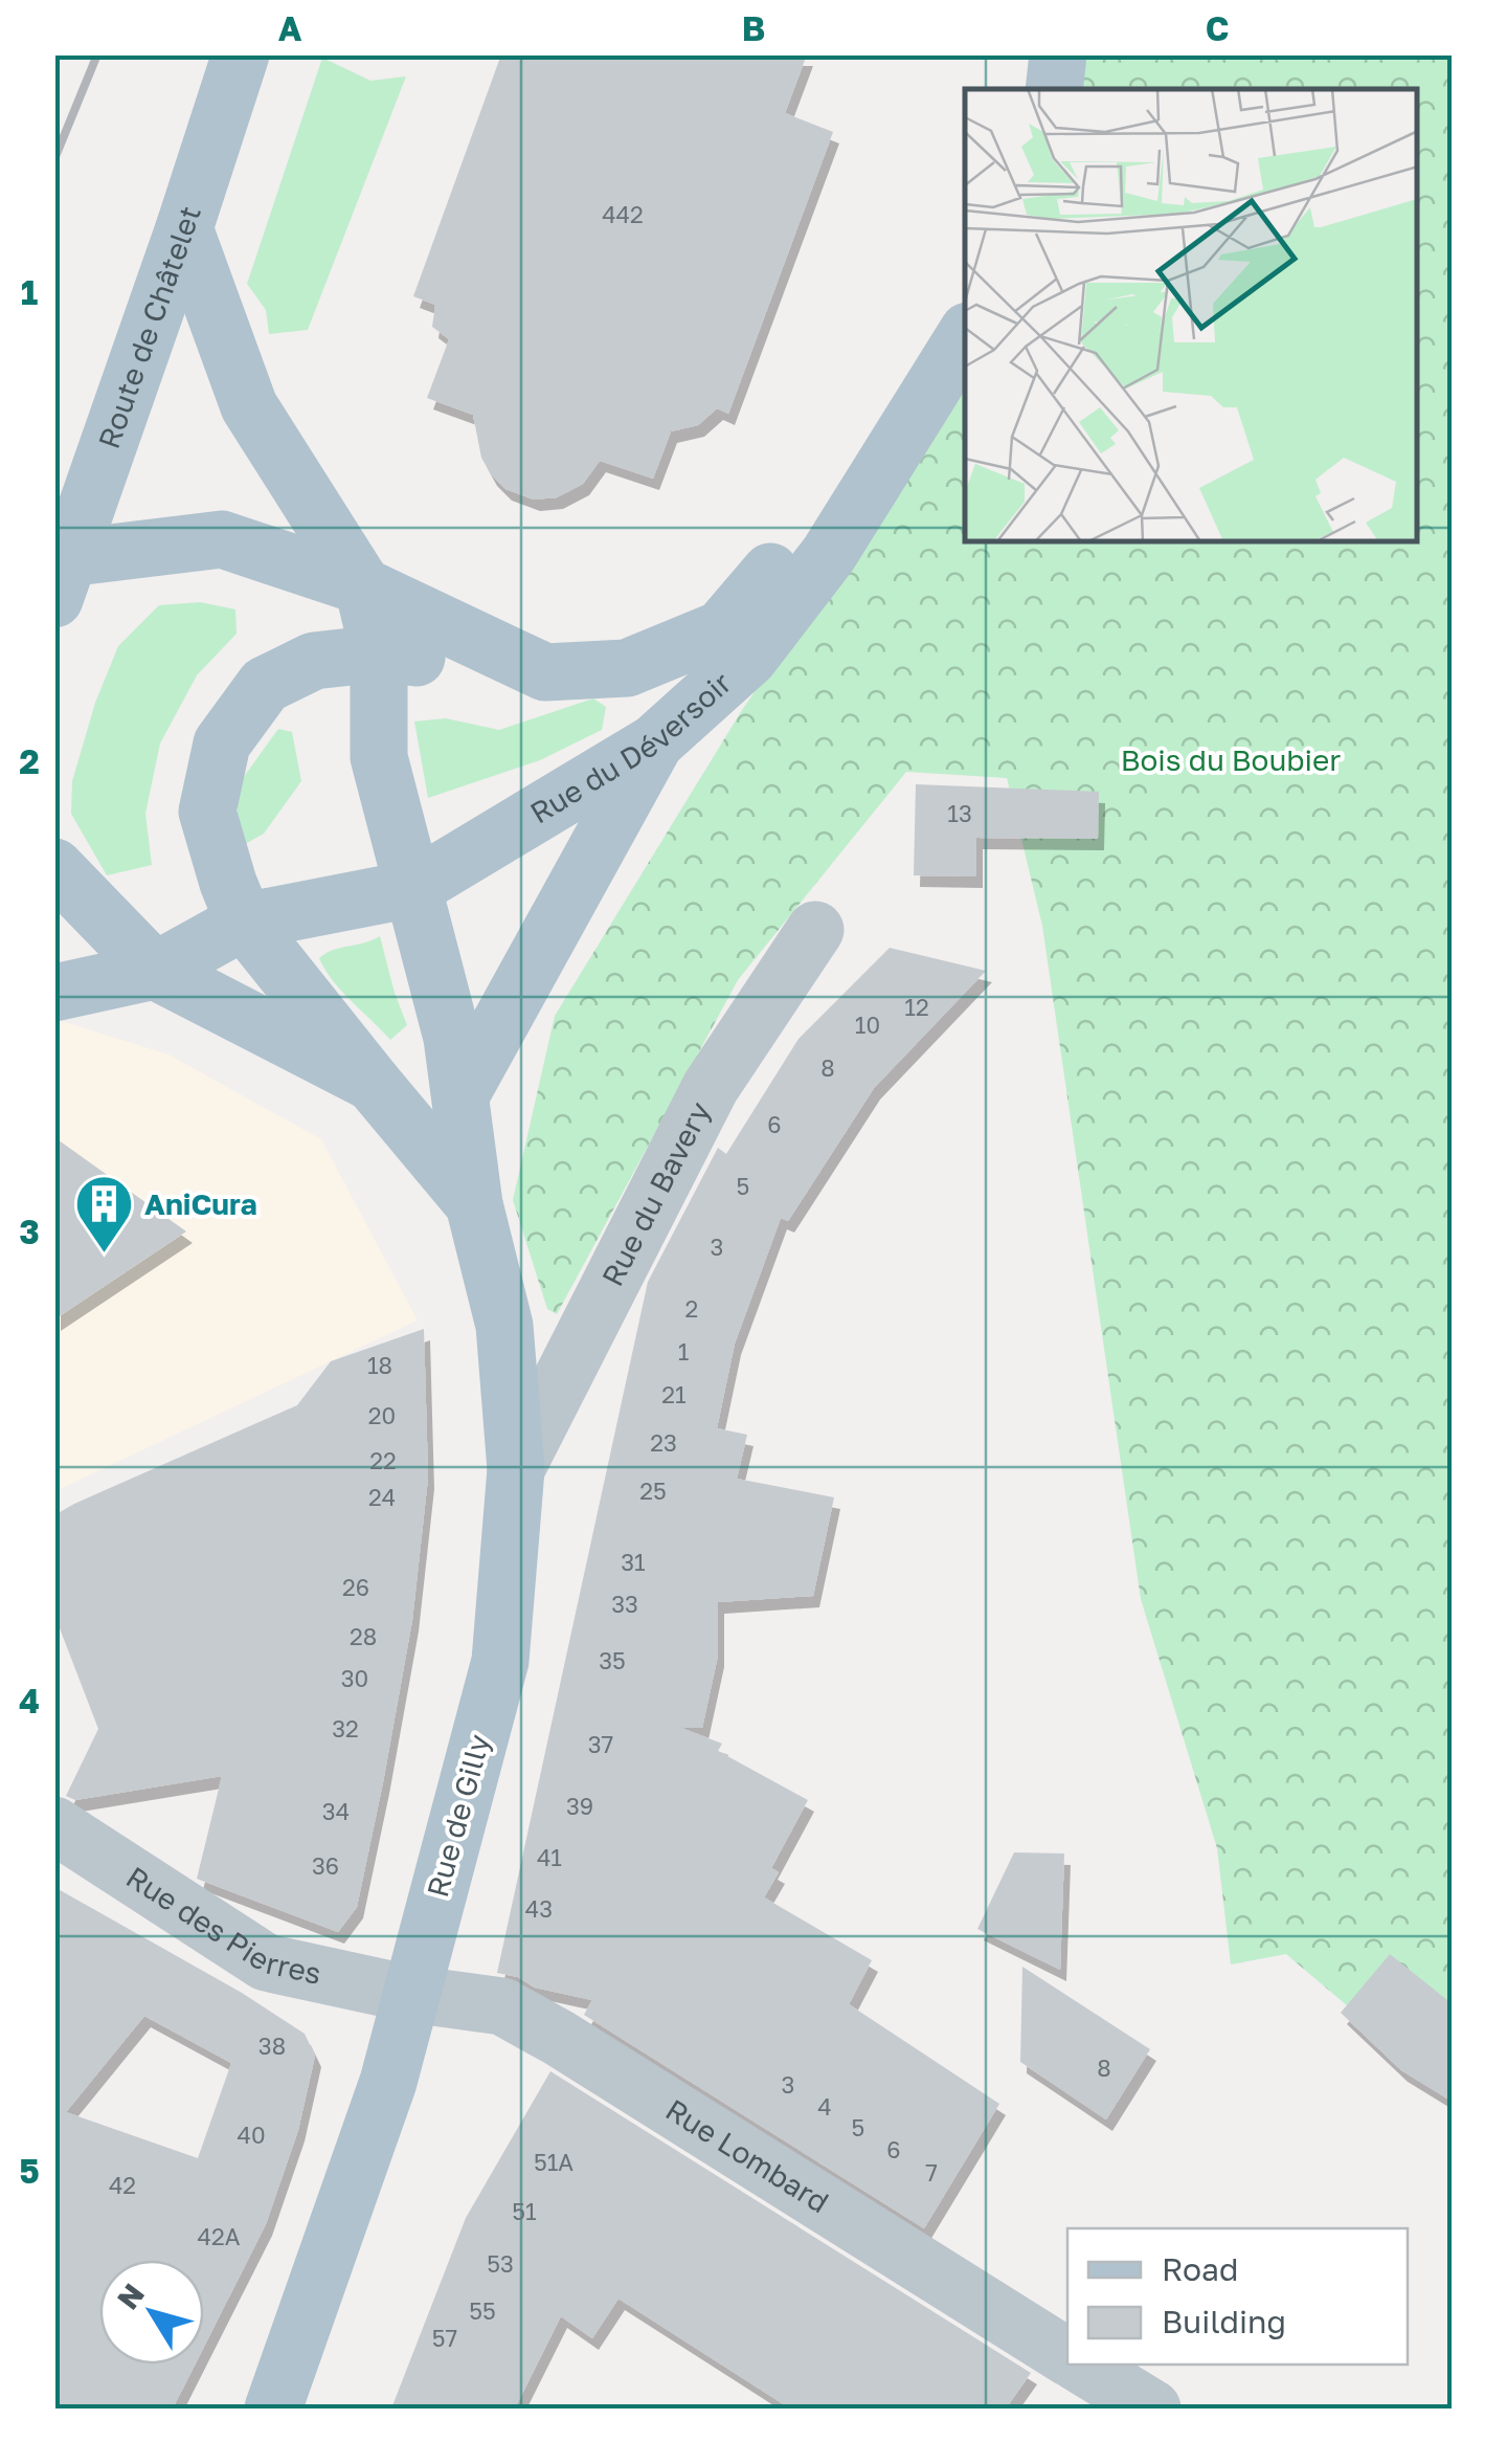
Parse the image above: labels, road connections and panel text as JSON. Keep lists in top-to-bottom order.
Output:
{
  "streets": {
    "main road": ["Route de Châtelet", "Rue du Déversoir", "Rue de Gilly"],
    "street": ["Rue du Bavery", "Rue des Pierres", "Rue Lombard"]
  },
  "crossings": [
    ["Route de Châtelet", "Rue du Déversoir"],
    ["Rue du Déversoir", "Rue de Gilly"],
    ["Rue du Bavery", "Rue de Gilly"],
    ["Rue de Gilly", "Rue des Pierres"],
    ["Rue de Gilly", "Rue Lombard"],
    ["Rue des Pierres", "Rue Lombard"]
  ],
  "parks": ["Bois du Boubier"],
  "places": {
    "building": ["AniCura"]
  },
  "house_numbers": [
    "442",
    "13",
    "12",
    "10",
    "8",
    "6",
    "5",
    "3",
    "2",
    "1",
    "18",
    "21",
    "20",
    "23",
    "22",
    "25",
    "24",
    "31",
    "26",
    "33",
    "28",
    "35",
    "30",
    "32",
    "37",
    "39",
    "34",
    "41",
    "36",
    "43",
    "38",
    "8",
    "3",
    "4",
    "5",
    "40",
    "6",
    "51A",
    "7",
    "42",
    "51",
    "42A",
    "53",
    "55",
    "57"
  ],
  "legend": ["Road", "Building"],
  "north": "top left",
  "grid": {
    "columns": ["A", "B", "C"],
    "rows": [
      "1",
      "2",
      "3",
      "4",
      "5"
    ]
  }
}
